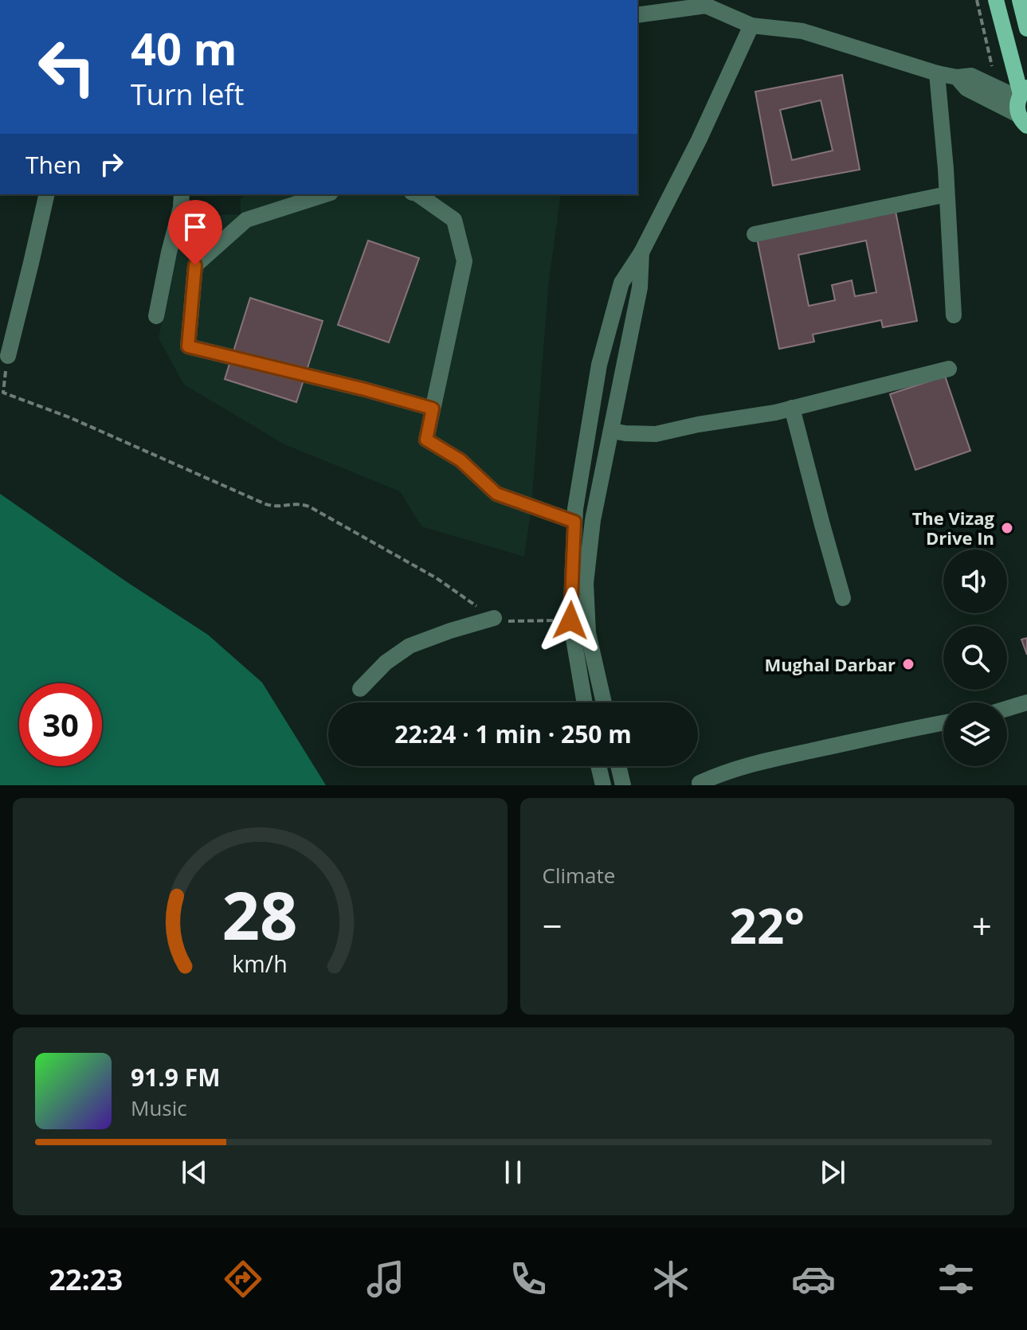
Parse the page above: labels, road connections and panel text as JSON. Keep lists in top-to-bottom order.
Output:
{
  "places": ["The Vizag Drive In", "Mughal Darbar"],
  "page": {
    "turn": ["40 m", "Turn left"],
    "then": "Then",
    "limit": "30",
    "trip": "22:24 · 1 min · 250 m",
    "tile": "Climate",
    "heat": ["−", "22°", "+"],
    "song": ["91.9 FM", "Music"],
    "tabs": "22:23",
    "gauge": ["28", "km/h"]
  }
}
